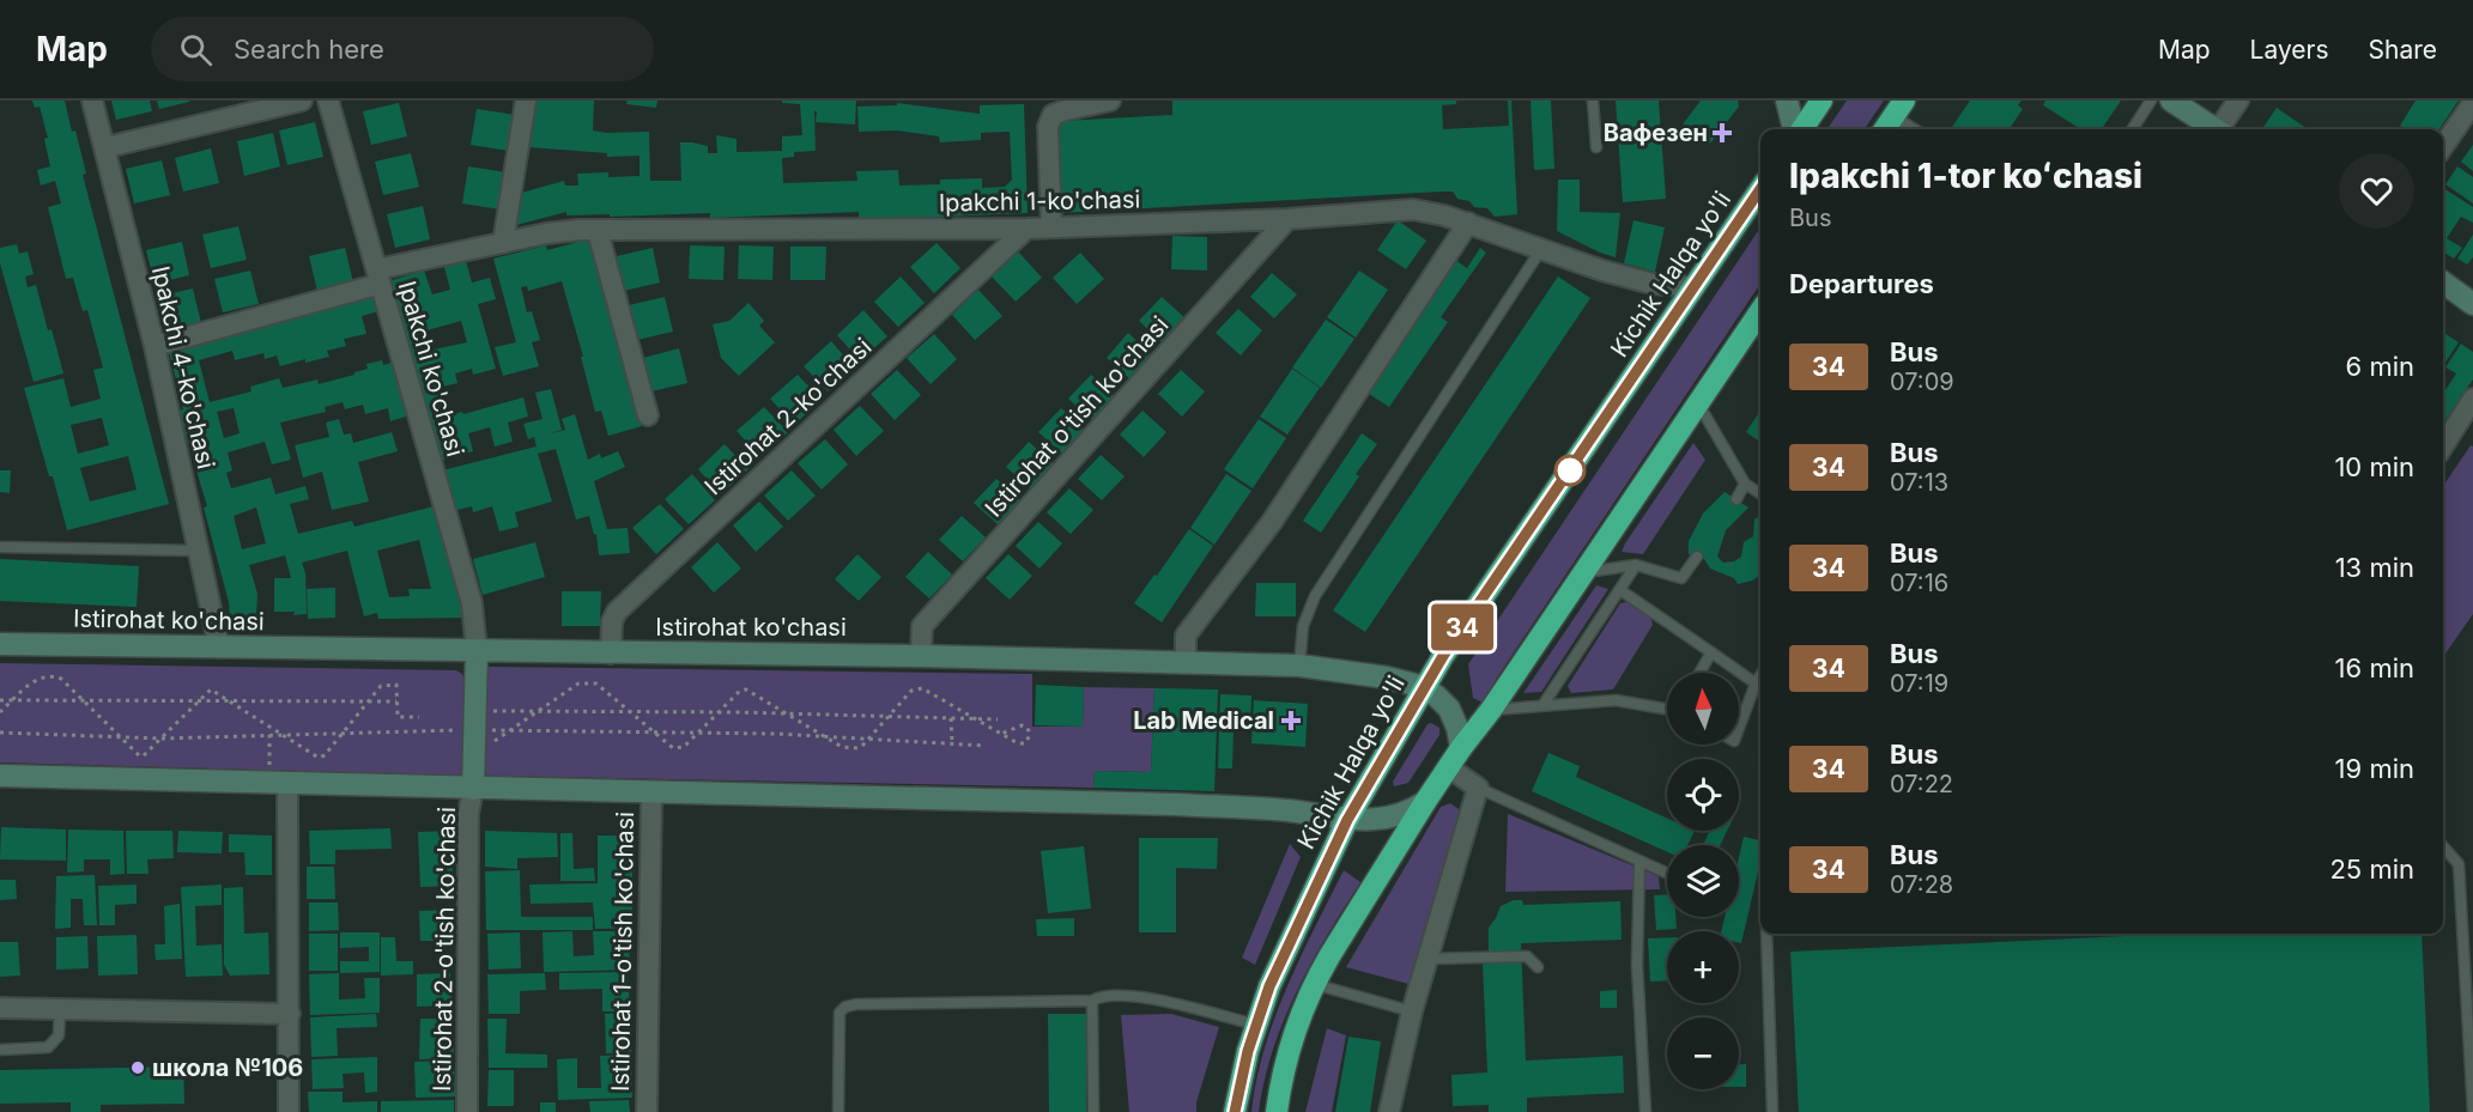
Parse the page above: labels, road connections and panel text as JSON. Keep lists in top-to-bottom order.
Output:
{
  "streets": {
    "highway": ["Kichik Halqa yo'li"],
    "main road": ["Istirohat ko'chasi"],
    "street": [
      "Ipakchi 1-ko'chasi",
      "Ipakchi 4-ko'chasi",
      "Ipakchi ko'chasi",
      "Istirohat 2-ko'chasi",
      "Istirohat o'tish ko'chasi",
      "Istirohat 2-o'tish ko'chasi",
      "Istirohat 1-o'tish ko'chasi"
    ]
  },
  "crossings": [
    ["Ipakchi 1-ko'chasi", "Kichik Halqa yo'li"],
    ["Ipakchi 1-ko'chasi", "Ipakchi 4-ko'chasi"],
    ["Ipakchi 1-ko'chasi", "Ipakchi ko'chasi"],
    ["Ipakchi 1-ko'chasi", "Istirohat 2-ko'chasi"],
    ["Ipakchi 1-ko'chasi", "Istirohat o'tish ko'chasi"],
    ["Kichik Halqa yo'li", "Istirohat ko'chasi"],
    ["Ipakchi 4-ko'chasi", "Istirohat ko'chasi"],
    ["Ipakchi ko'chasi", "Istirohat ko'chasi"],
    ["Istirohat 2-ko'chasi", "Istirohat ko'chasi"],
    ["Istirohat o'tish ko'chasi", "Istirohat ko'chasi"]
  ],
  "places": {
    "health": ["Вафезен", "Lab Medical"],
    "other": ["школа №106"]
  },
  "lines": ["bus line 34"],
  "north": "top",
  "page": {
    "header": "Map",
    "search": "Search here",
    "nav": ["Map", "Layers", "Share"],
    "on_map": "34",
    "heading": [
      ["Ipakchi 1-tor koʻchasi", "Bus"],
      "Departures"
    ],
    "list": [
      {
        "mark": "34",
        "name": "Bus",
        "note": "07:09",
        "value": "6 min"
      },
      {
        "mark": "34",
        "name": "Bus",
        "note": "07:13",
        "value": "10 min"
      },
      {
        "mark": "34",
        "name": "Bus",
        "note": "07:16",
        "value": "13 min"
      },
      {
        "mark": "34",
        "name": "Bus",
        "note": "07:19",
        "value": "16 min"
      },
      {
        "mark": "34",
        "name": "Bus",
        "note": "07:22",
        "value": "19 min"
      },
      {
        "mark": "34",
        "name": "Bus",
        "note": "07:28",
        "value": "25 min"
      }
    ],
    "map_buttons": ["+", "−"]
  }
}
